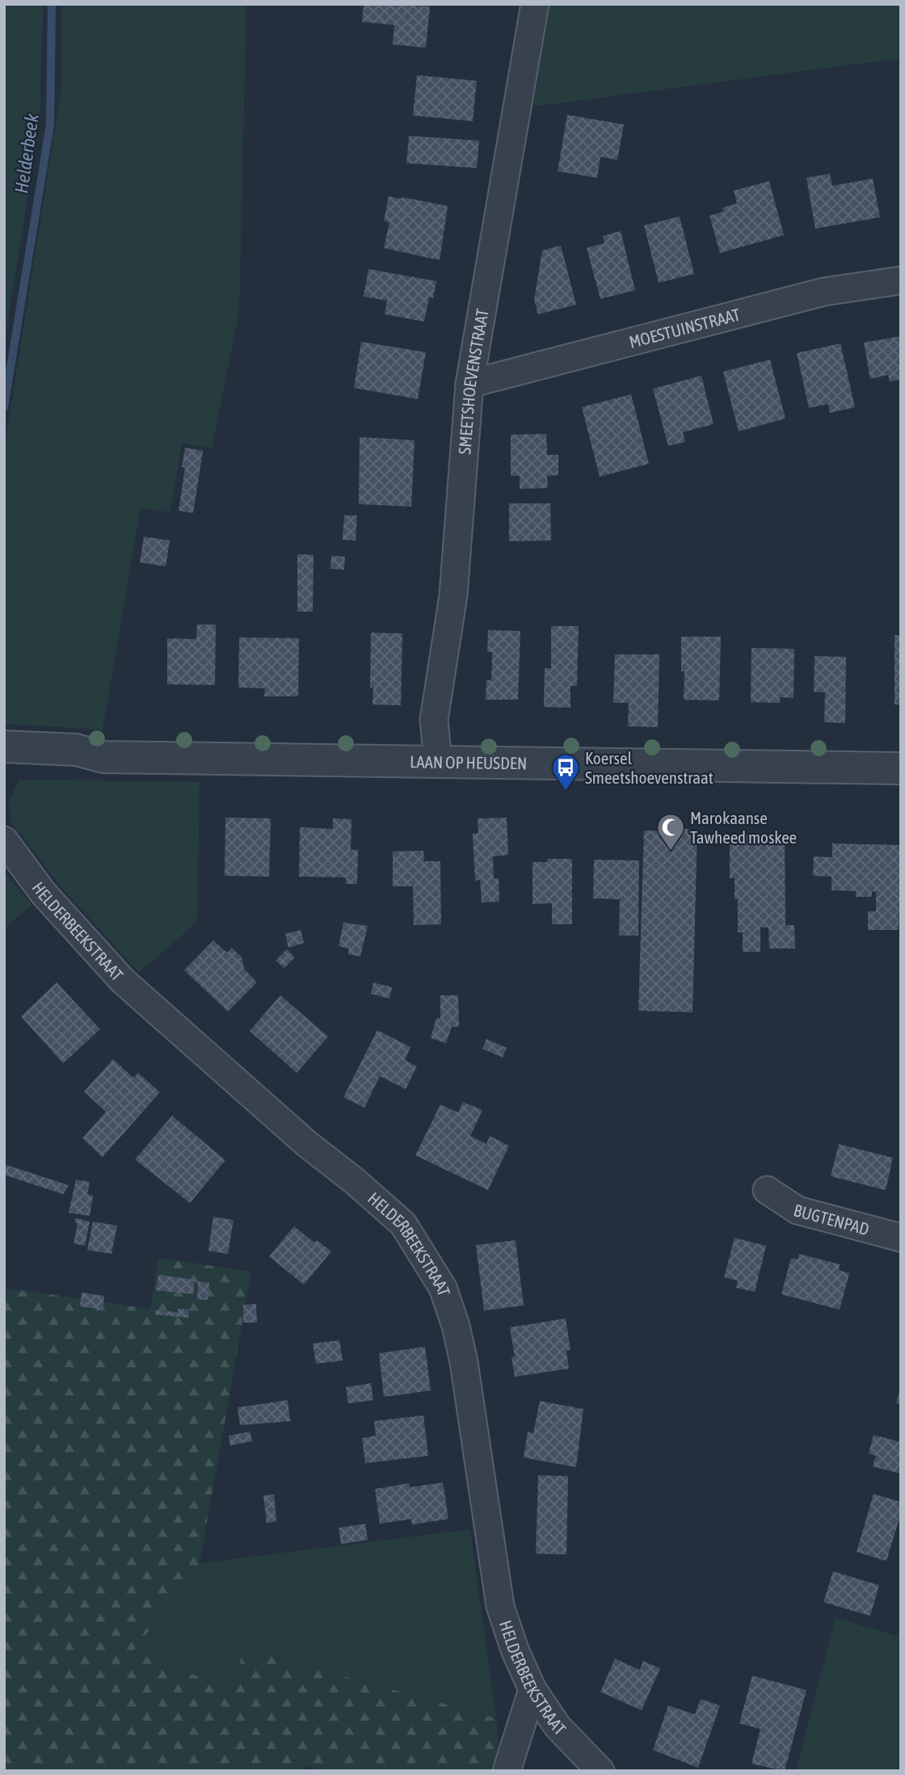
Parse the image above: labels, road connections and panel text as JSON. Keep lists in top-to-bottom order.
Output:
{
  "streets": {
    "street": [
      "MOESTUINSTRAAT",
      "SMEETSHOEVENSTRAAT",
      "LAAN OP HEUSDEN",
      "HELDERBEEKSTRAAT",
      "BUGTENPAD"
    ]
  },
  "crossings": [
    ["MOESTUINSTRAAT", "SMEETSHOEVENSTRAAT"],
    ["SMEETSHOEVENSTRAAT", "LAAN OP HEUSDEN"]
  ],
  "water": ["Helderbeek"],
  "places": {
    "bus stop": ["Koersel Smeetshoevenstraat"],
    "mosque": ["Marokaanse Tawheed moskee"]
  }
}
